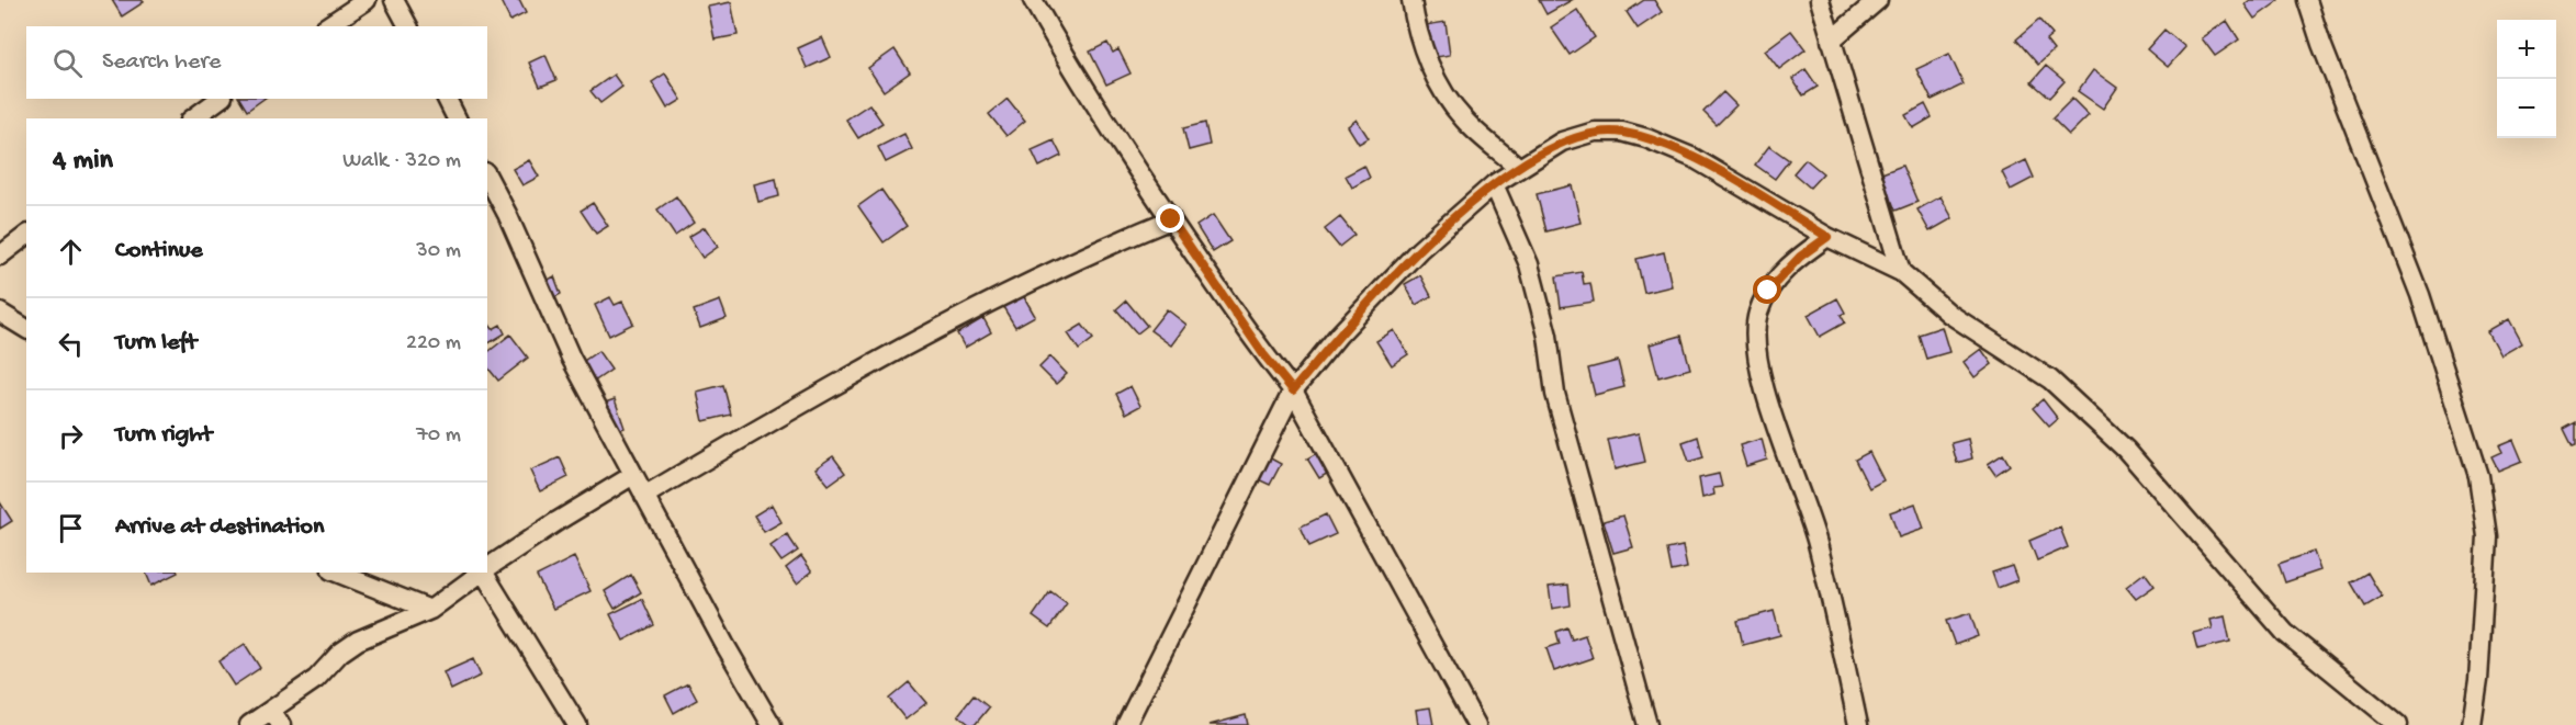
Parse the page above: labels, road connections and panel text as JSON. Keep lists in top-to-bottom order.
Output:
{
  "page": {
    "map_buttons": ["+", "−"],
    "search": "Search here",
    "heading": ["4 min", "Walk · 320 m"],
    "list": [
      ["Continue", "30 m"],
      ["Turn left", "220 m"],
      ["Turn right", "70 m"],
      "Arrive at destination"
    ]
  }
}
